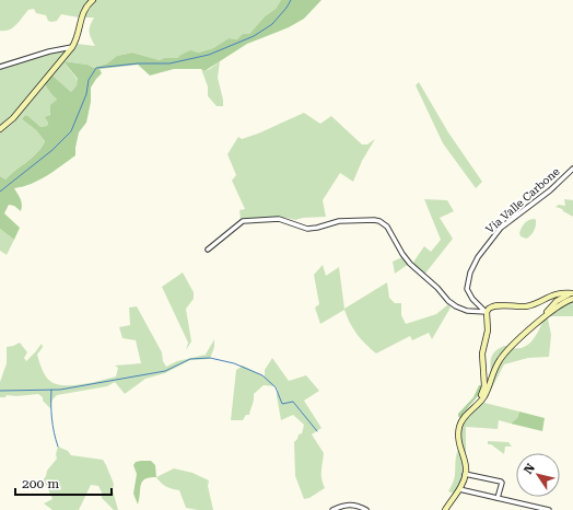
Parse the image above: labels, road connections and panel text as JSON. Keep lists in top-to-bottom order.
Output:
{
  "streets": {
    "street": ["Via Valle Carbone"]
  },
  "scale_bar": "200 m",
  "north": "top left"
}
